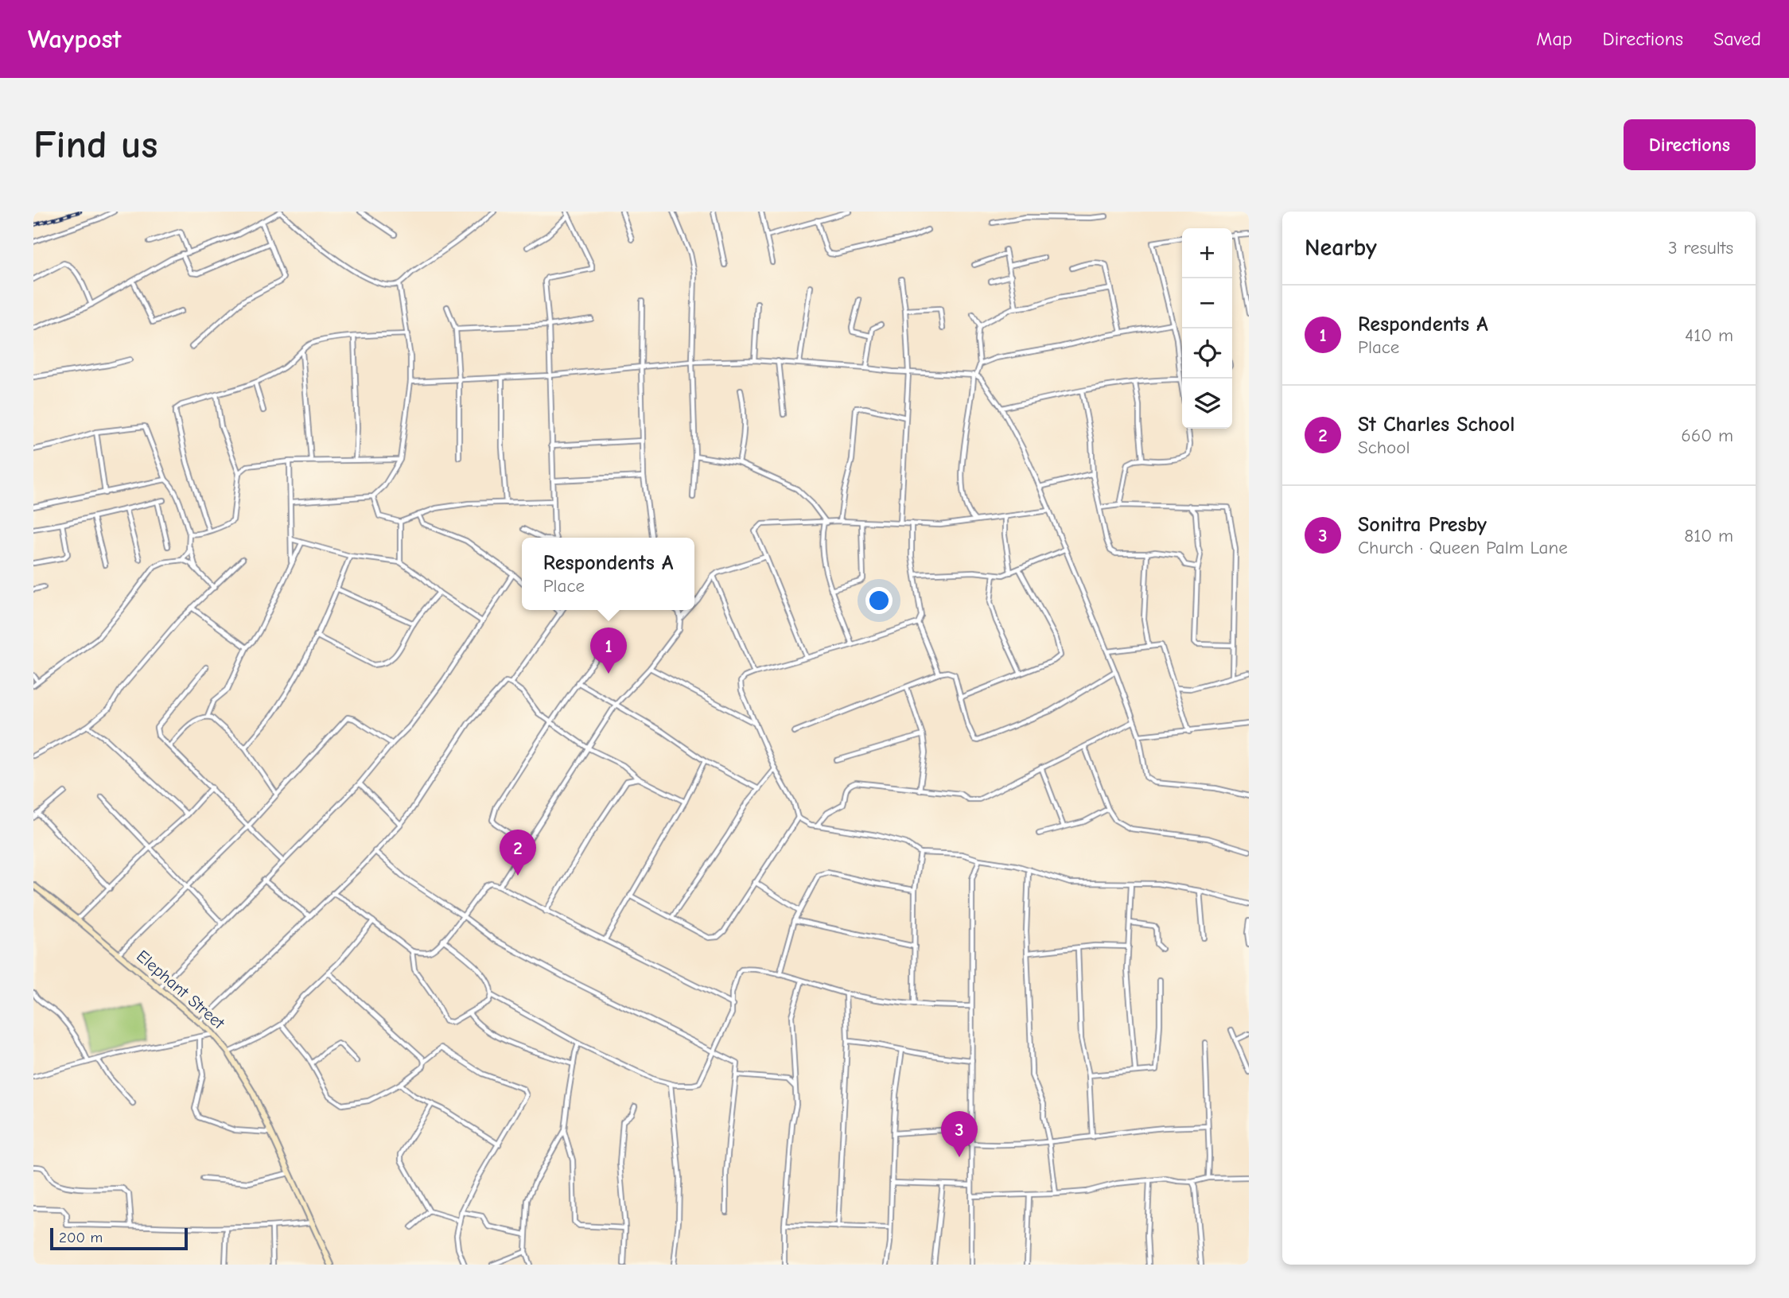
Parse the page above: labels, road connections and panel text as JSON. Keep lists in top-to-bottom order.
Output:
{
  "streets": {
    "main road": ["Elephant Street"]
  },
  "scale_bar": "200 m",
  "page": {
    "header": "Waypost",
    "nav": ["Map", "Directions", "Saved"],
    "buttons": "Directions",
    "title": "Find us",
    "heading": ["Nearby", "3 results"],
    "map_buttons": ["+", "−"],
    "list": [
      {
        "mark": "1",
        "name": "Respondents A",
        "note": "Place",
        "value": "410 m"
      },
      {
        "mark": "2",
        "name": "St Charles School",
        "note": "School",
        "value": "660 m"
      },
      {
        "mark": "3",
        "name": "Sonitra Presby",
        "note": "Church · Queen Palm Lane",
        "value": "810 m"
      }
    ],
    "popup": ["Respondents A", "Place"],
    "pins": ["1", "2", "3"],
    "scale": "200 m"
  }
}
